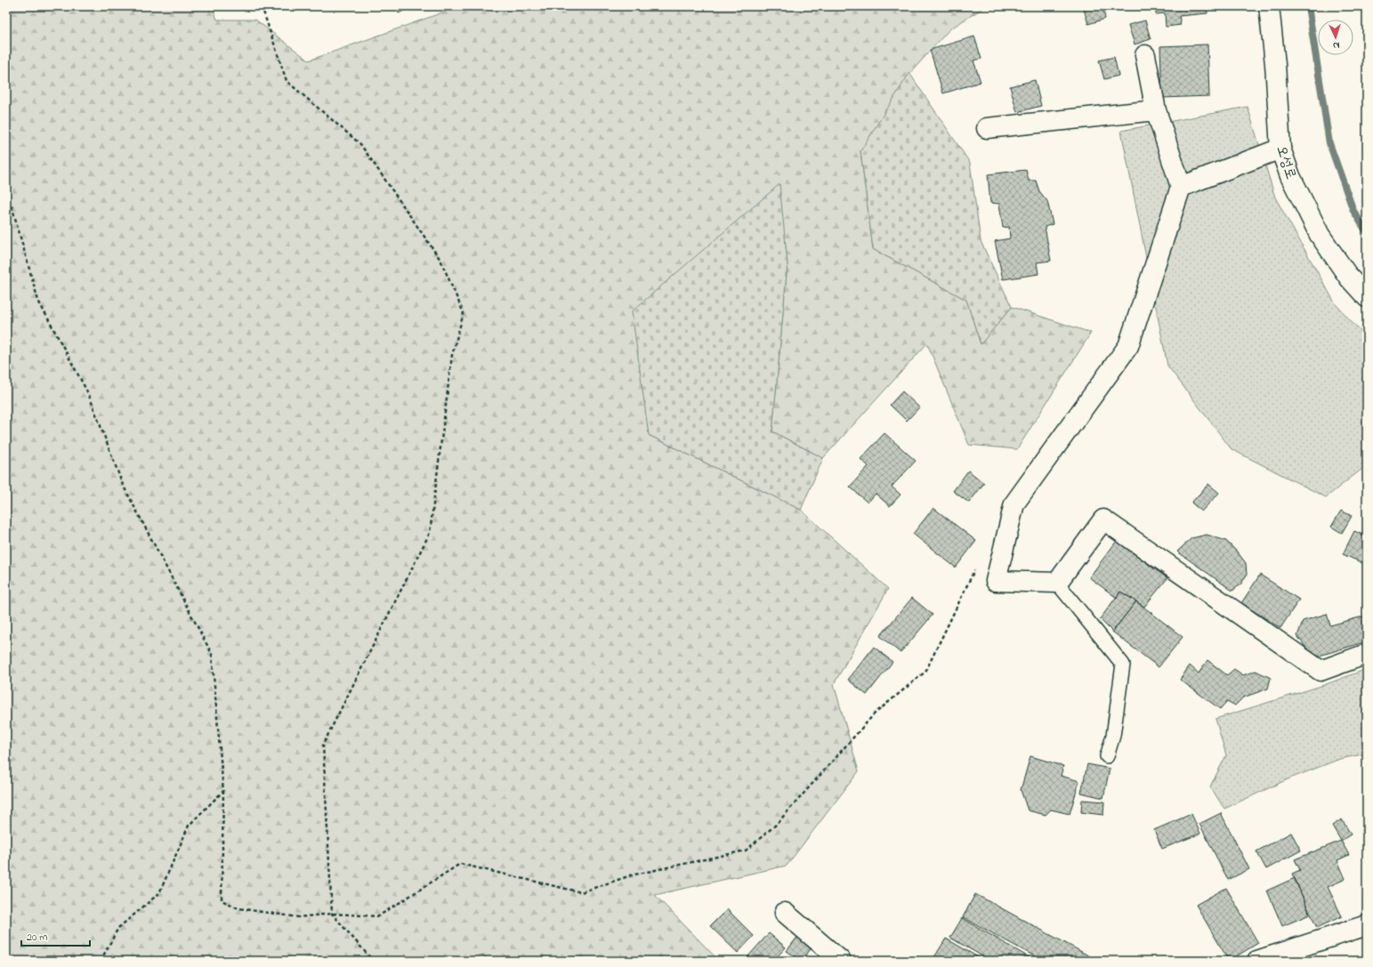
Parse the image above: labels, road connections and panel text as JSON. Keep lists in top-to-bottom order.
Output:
{
  "streets": {
    "street": ["오성로"]
  },
  "scale_bar": "20 m",
  "north": "bottom"
}
